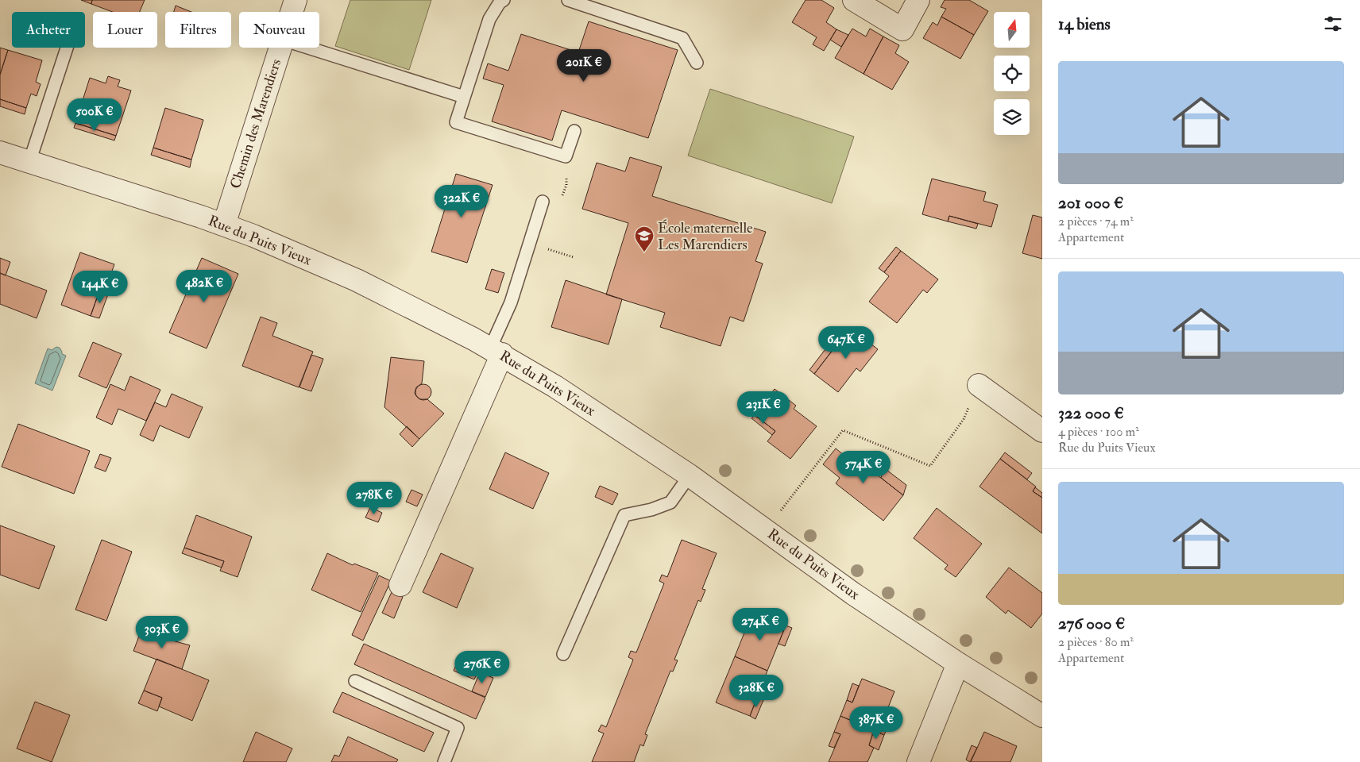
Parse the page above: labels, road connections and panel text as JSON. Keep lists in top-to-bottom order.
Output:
{
  "streets": {
    "street": ["Chemin des Marendiers", "Rue du Puits Vieux"]
  },
  "crossings": [
    ["Chemin des Marendiers", "Rue du Puits Vieux"]
  ],
  "places": {
    "school or university": ["École maternelle Les Marendiers"]
  },
  "north": "top",
  "page": {
    "heading": "14 biens",
    "chip": [
      "Acheter",
      "Louer",
      "Filtres",
      "Nouveau"
    ],
    "list": [
      {
        "name": "201 000 €",
        "note": "2 pièces · 74 m² · Appartement"
      },
      {
        "name": "322 000 €",
        "note": "4 pièces · 100 m² · Rue du Puits Vieux"
      },
      {
        "name": "276 000 €",
        "note": "2 pièces · 80 m² · Appartement"
      }
    ],
    "price": [
      "201K €",
      "500K €",
      "322K €",
      "482K €",
      "144K €",
      "647K €",
      "231K €",
      "574K €",
      "278K €",
      "274K €",
      "303K €",
      "276K €",
      "328K €",
      "387K €"
    ]
  }
}
